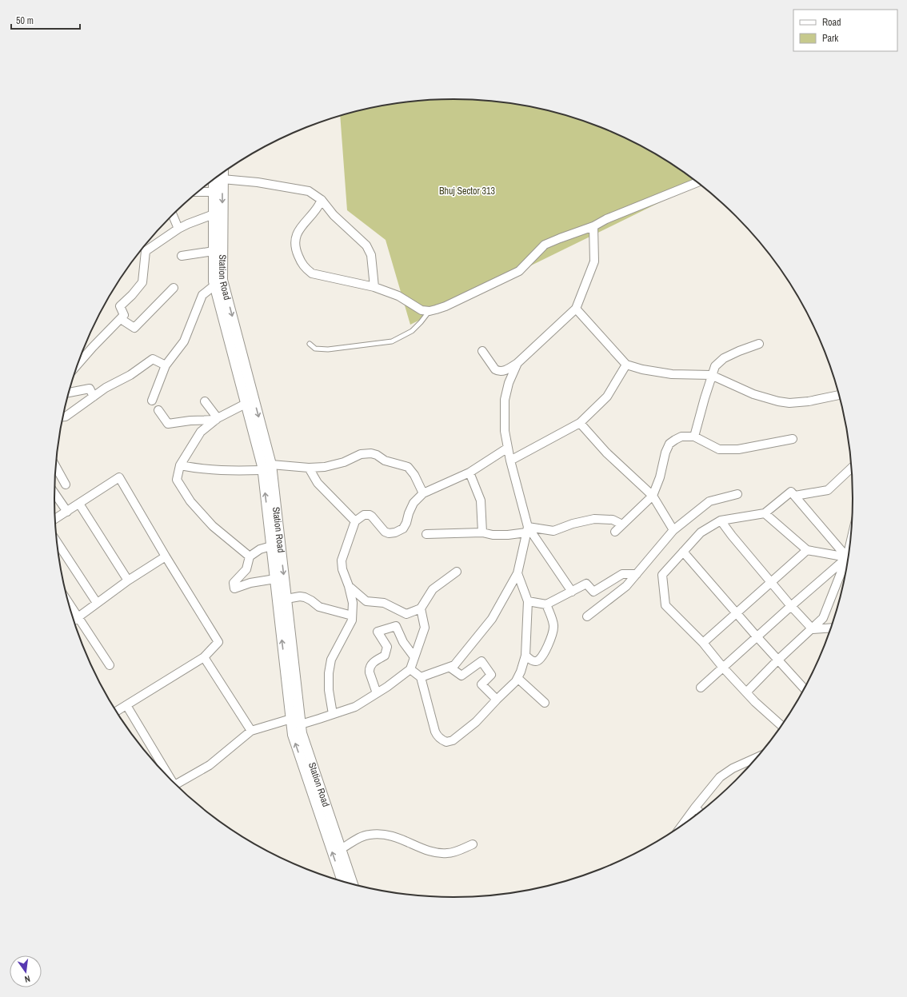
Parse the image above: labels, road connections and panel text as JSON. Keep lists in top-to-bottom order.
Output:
{
  "streets": {
    "street": ["Station Road"]
  },
  "parks": ["Bhuj Sector 313"],
  "legend": ["Road", "Park"],
  "scale_bar": "50 m",
  "north": "bottom"
}
